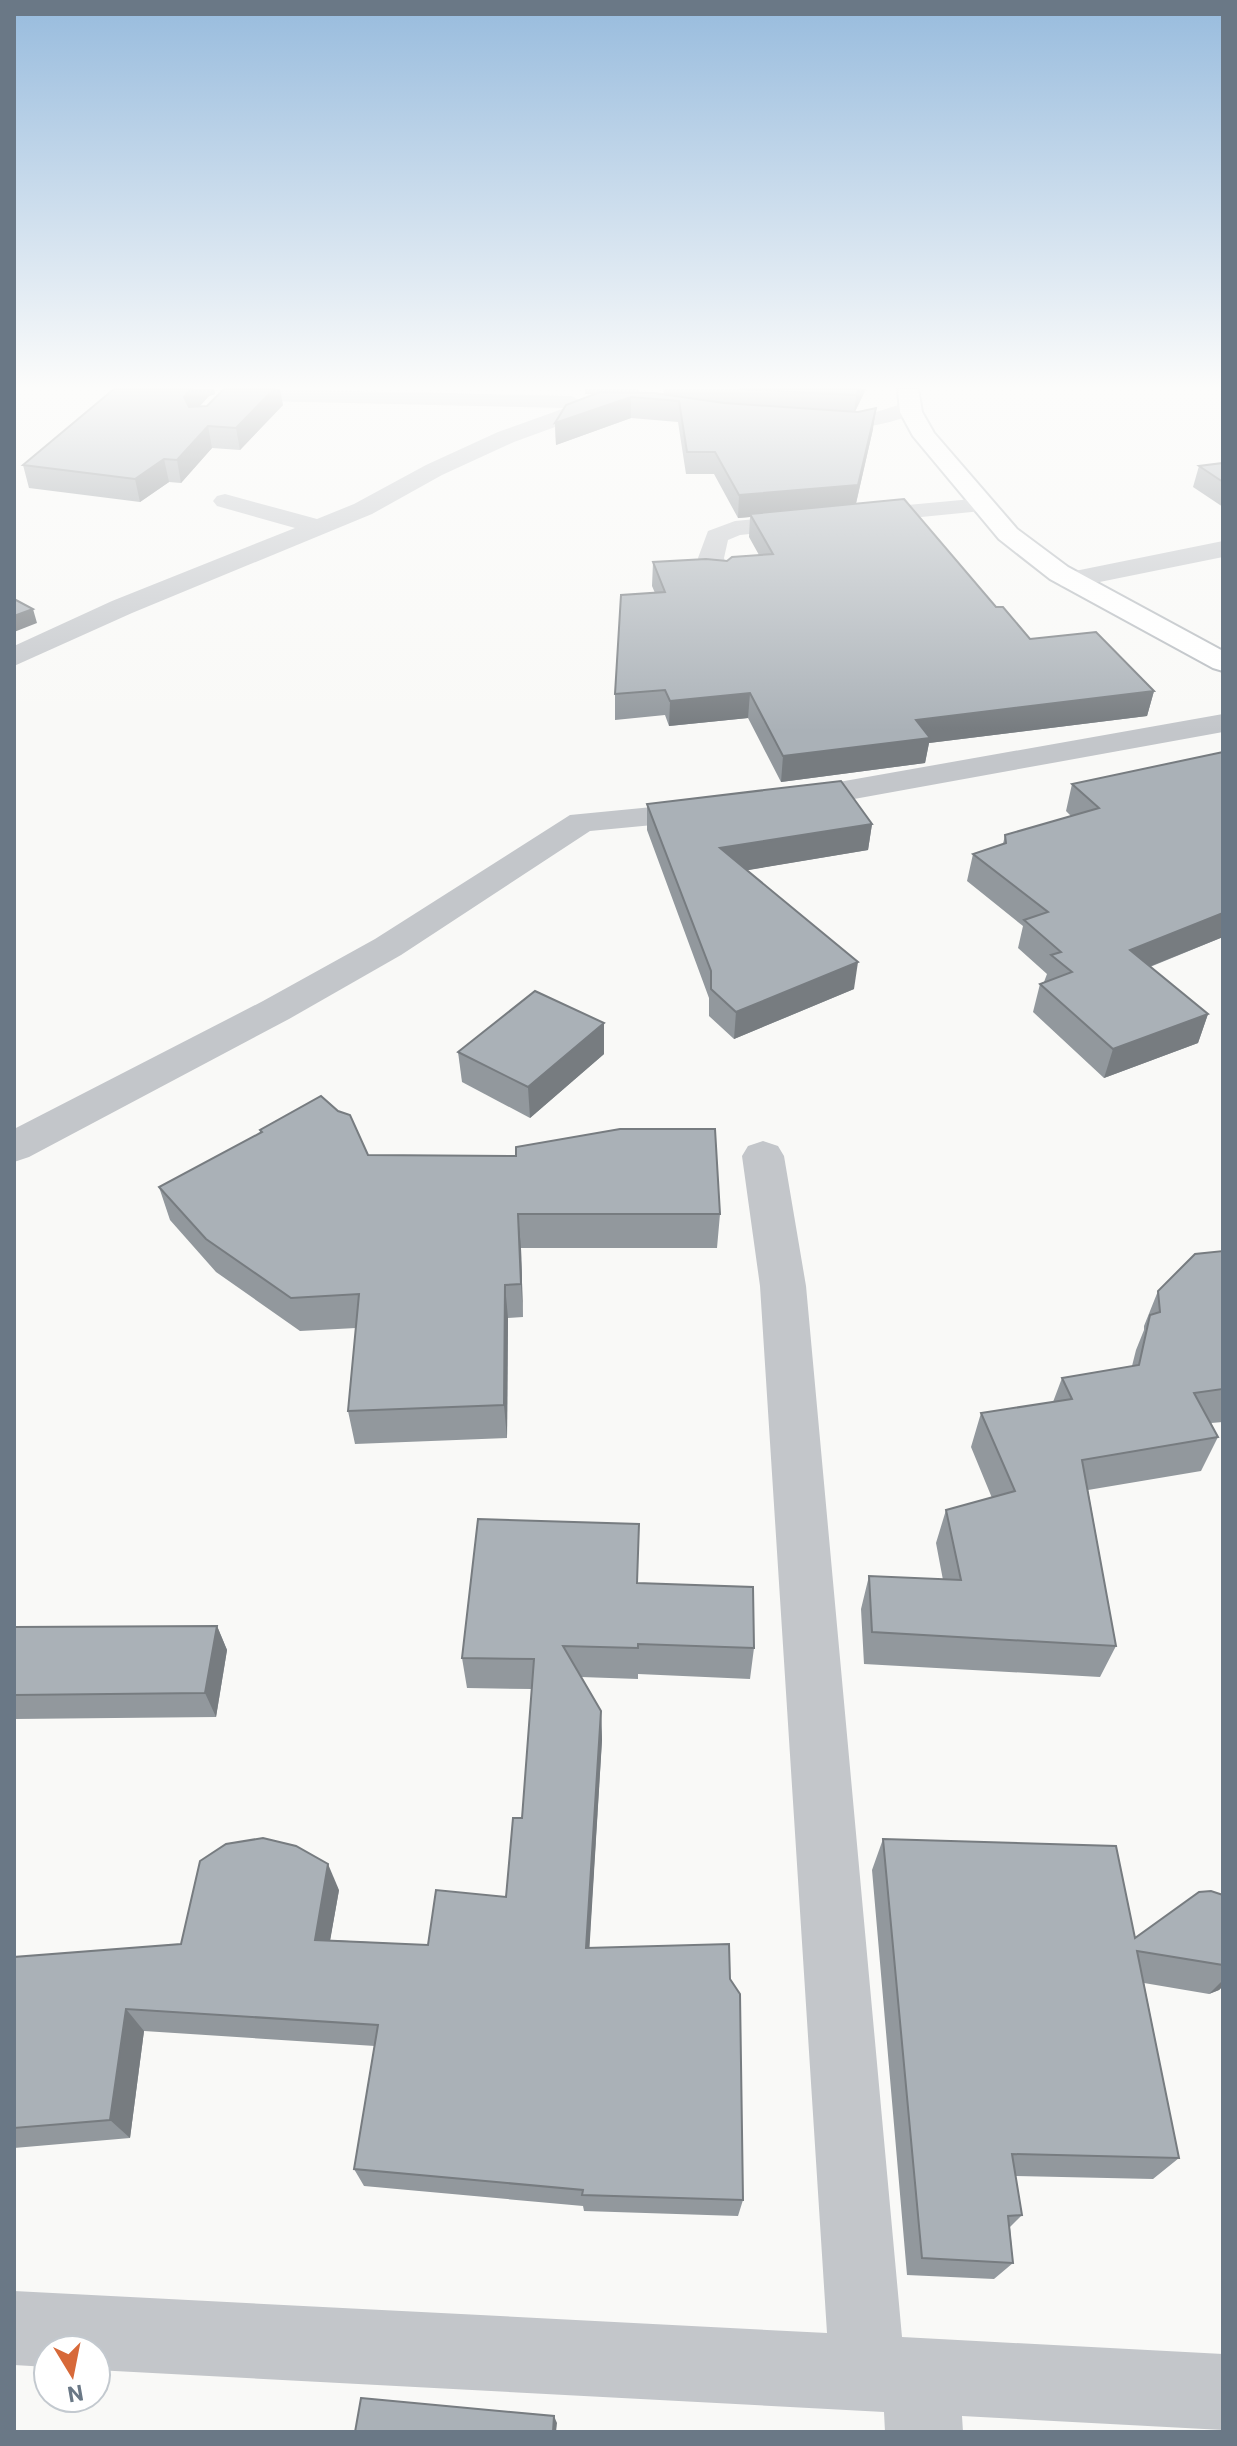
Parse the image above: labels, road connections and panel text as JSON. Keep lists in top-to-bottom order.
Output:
{
  "north": "bottom"
}
